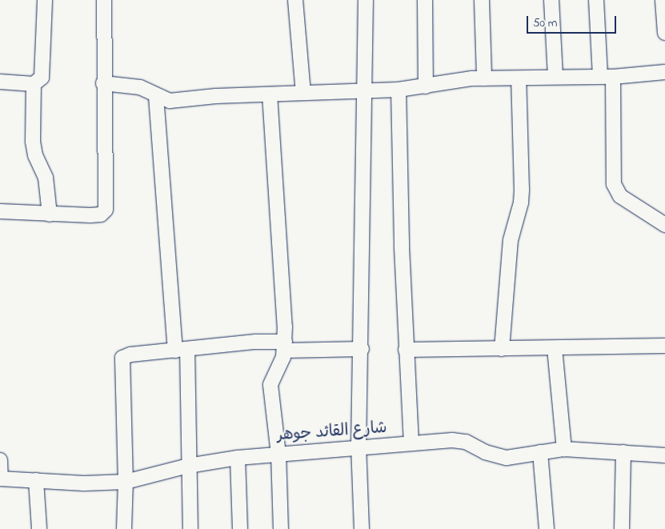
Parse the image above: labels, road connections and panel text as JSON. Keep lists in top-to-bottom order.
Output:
{
  "streets": {
    "street": ["شارع القائد جوهر"]
  },
  "scale_bar": "50 m"
}
